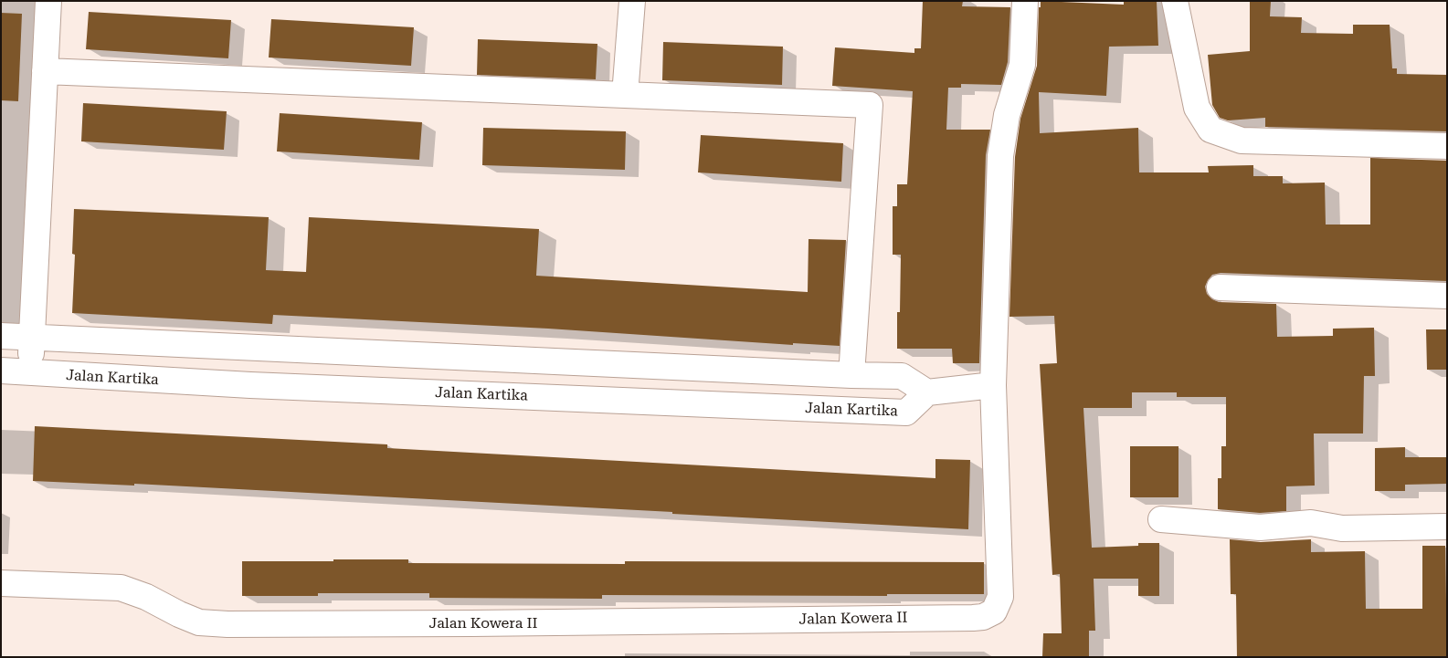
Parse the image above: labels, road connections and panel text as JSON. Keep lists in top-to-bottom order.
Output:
{
  "streets": {
    "street": ["Jalan Kartika", "Jalan Kowera II"]
  }
}
